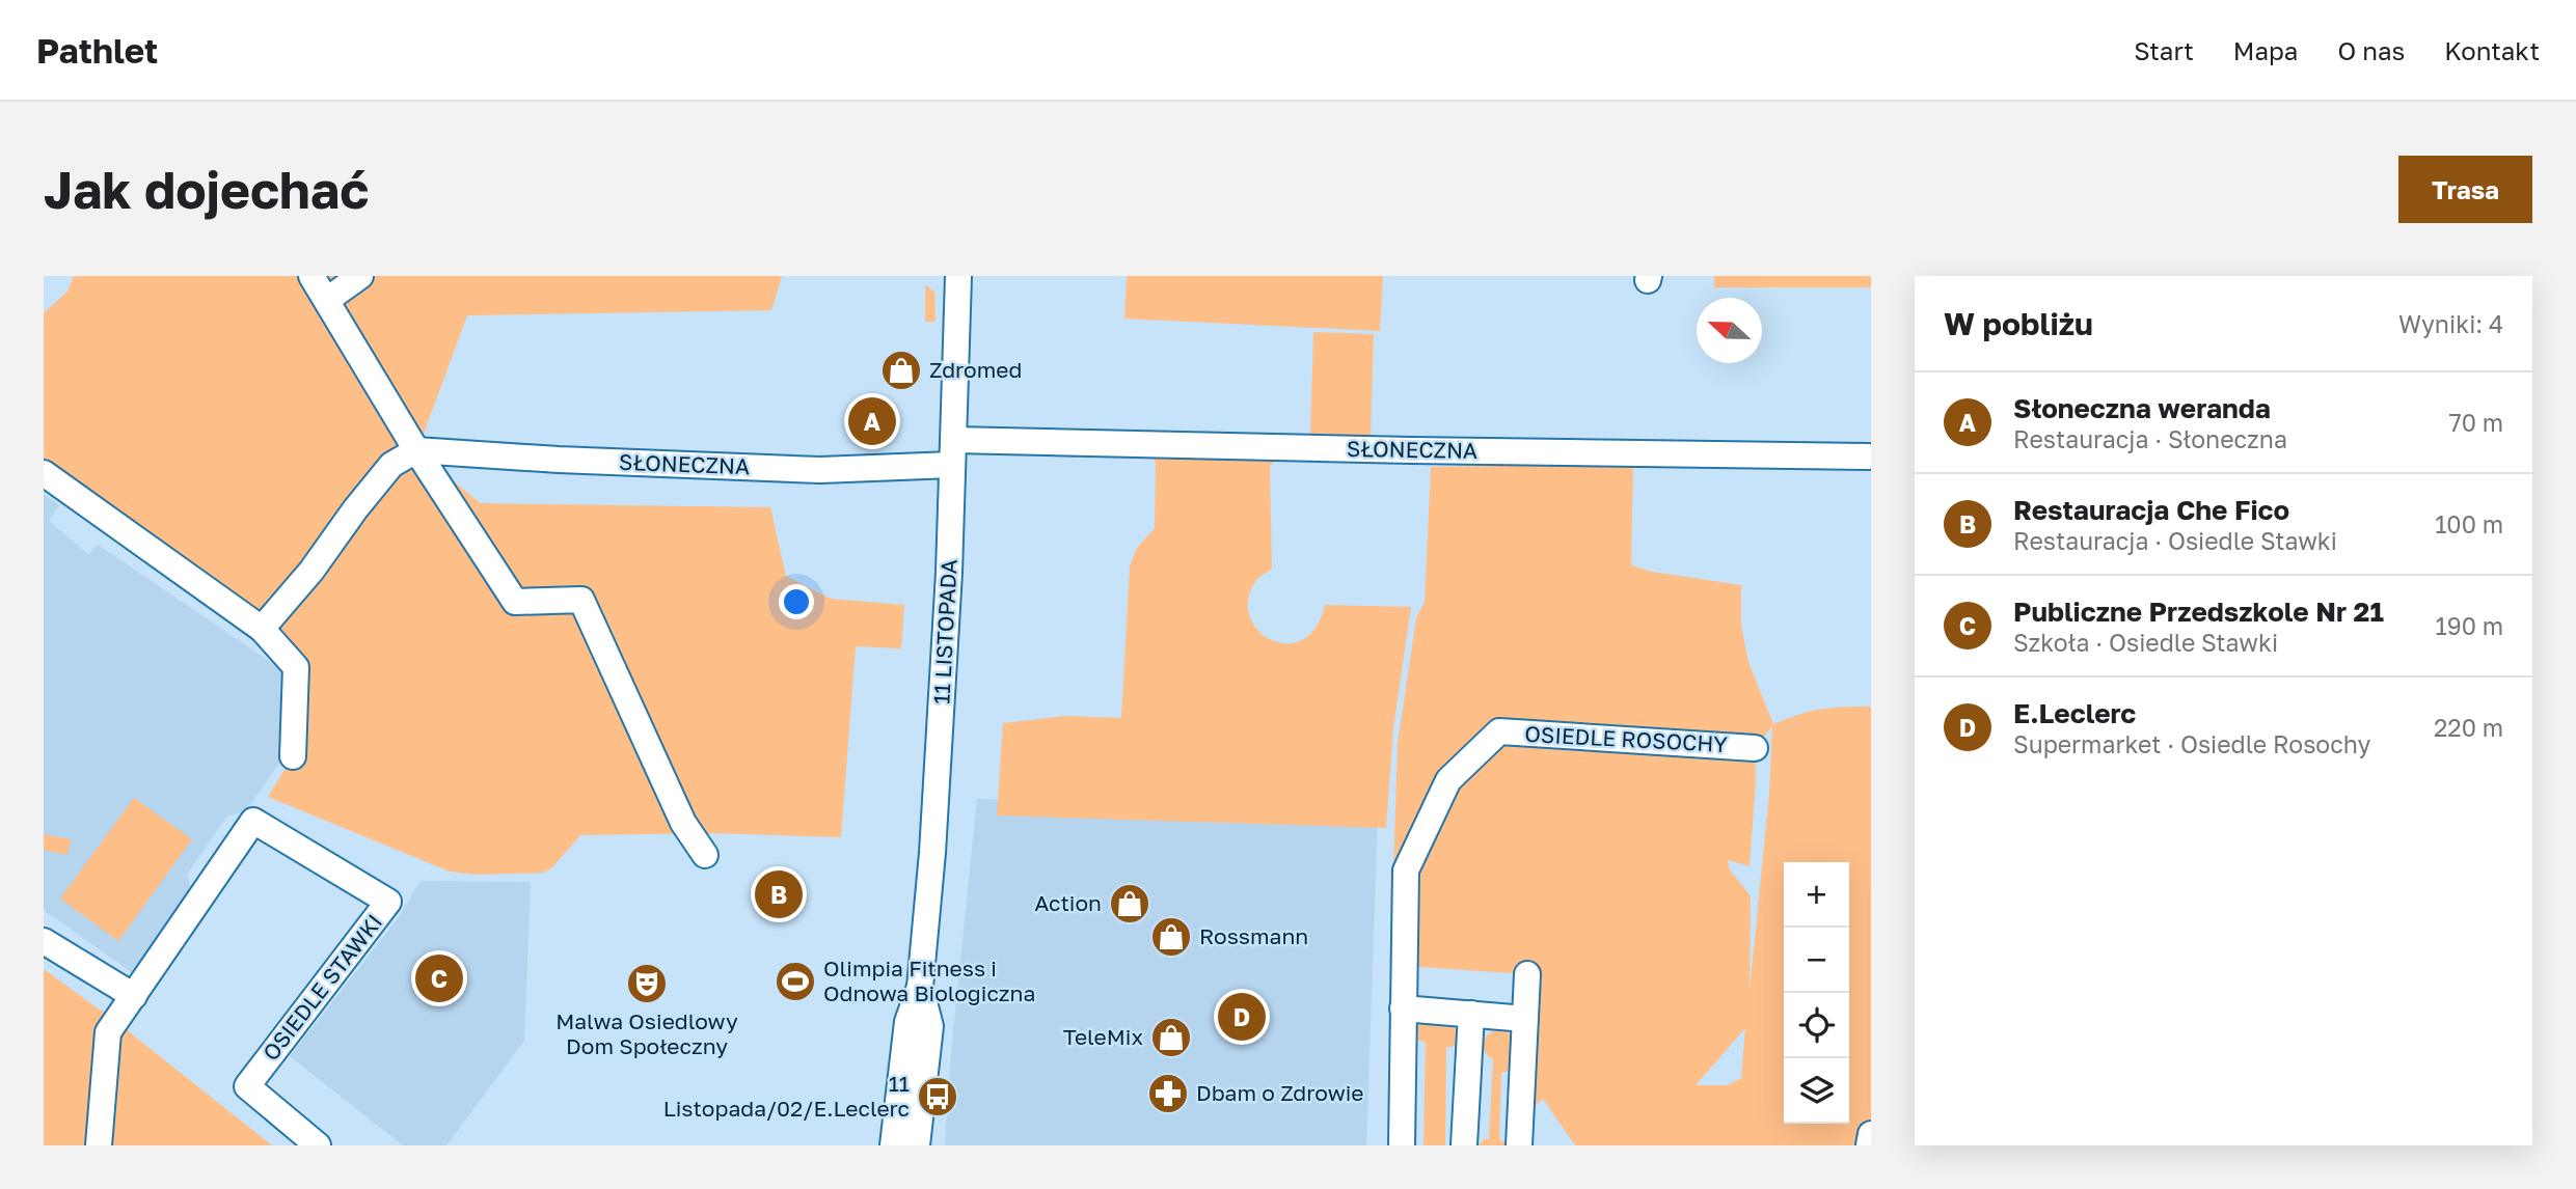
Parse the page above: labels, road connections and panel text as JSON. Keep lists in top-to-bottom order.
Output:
{
  "streets": {
    "street": [
      "SŁONECZNA",
      "11 LISTOPADA",
      "OSIEDLE ROSOCHY",
      "OSIEDLE STAWKI"
    ]
  },
  "crossings": [
    ["SŁONECZNA", "11 LISTOPADA"]
  ],
  "places": {
    "shop": [
      "Zdromed",
      "Action",
      "Rossmann",
      "TeleMix"
    ],
    "sports": ["Olimpia Fitness i Odnowa Biologiczna"],
    "theatre": ["Malwa Osiedlowy Dom Społeczny"],
    "pharmacy": ["Dbam o Zdrowie"],
    "bus stop": ["11 Listopada/02/E.Leclerc"]
  },
  "north": "left",
  "page": {
    "header": "Pathlet",
    "nav": [
      "Start",
      "Mapa",
      "O nas",
      "Kontakt"
    ],
    "buttons": "Trasa",
    "title": "Jak dojechać",
    "heading": ["W pobliżu", "Wyniki: 4"],
    "list": [
      {
        "mark": "A",
        "name": "Słoneczna weranda",
        "note": "Restauracja · Słoneczna",
        "value": "70 m"
      },
      {
        "mark": "B",
        "name": "Restauracja Che Fico",
        "note": "Restauracja · Osiedle Stawki",
        "value": "100 m"
      },
      {
        "mark": "C",
        "name": "Publiczne Przedszkole Nr 21",
        "note": "Szkoła · Osiedle Stawki",
        "value": "190 m"
      },
      {
        "mark": "D",
        "name": "E.Leclerc",
        "note": "Supermarket · Osiedle Rosochy",
        "value": "220 m"
      }
    ],
    "pins": [
      "A",
      "B",
      "C",
      "D"
    ],
    "map_buttons": ["+", "−"]
  }
}
